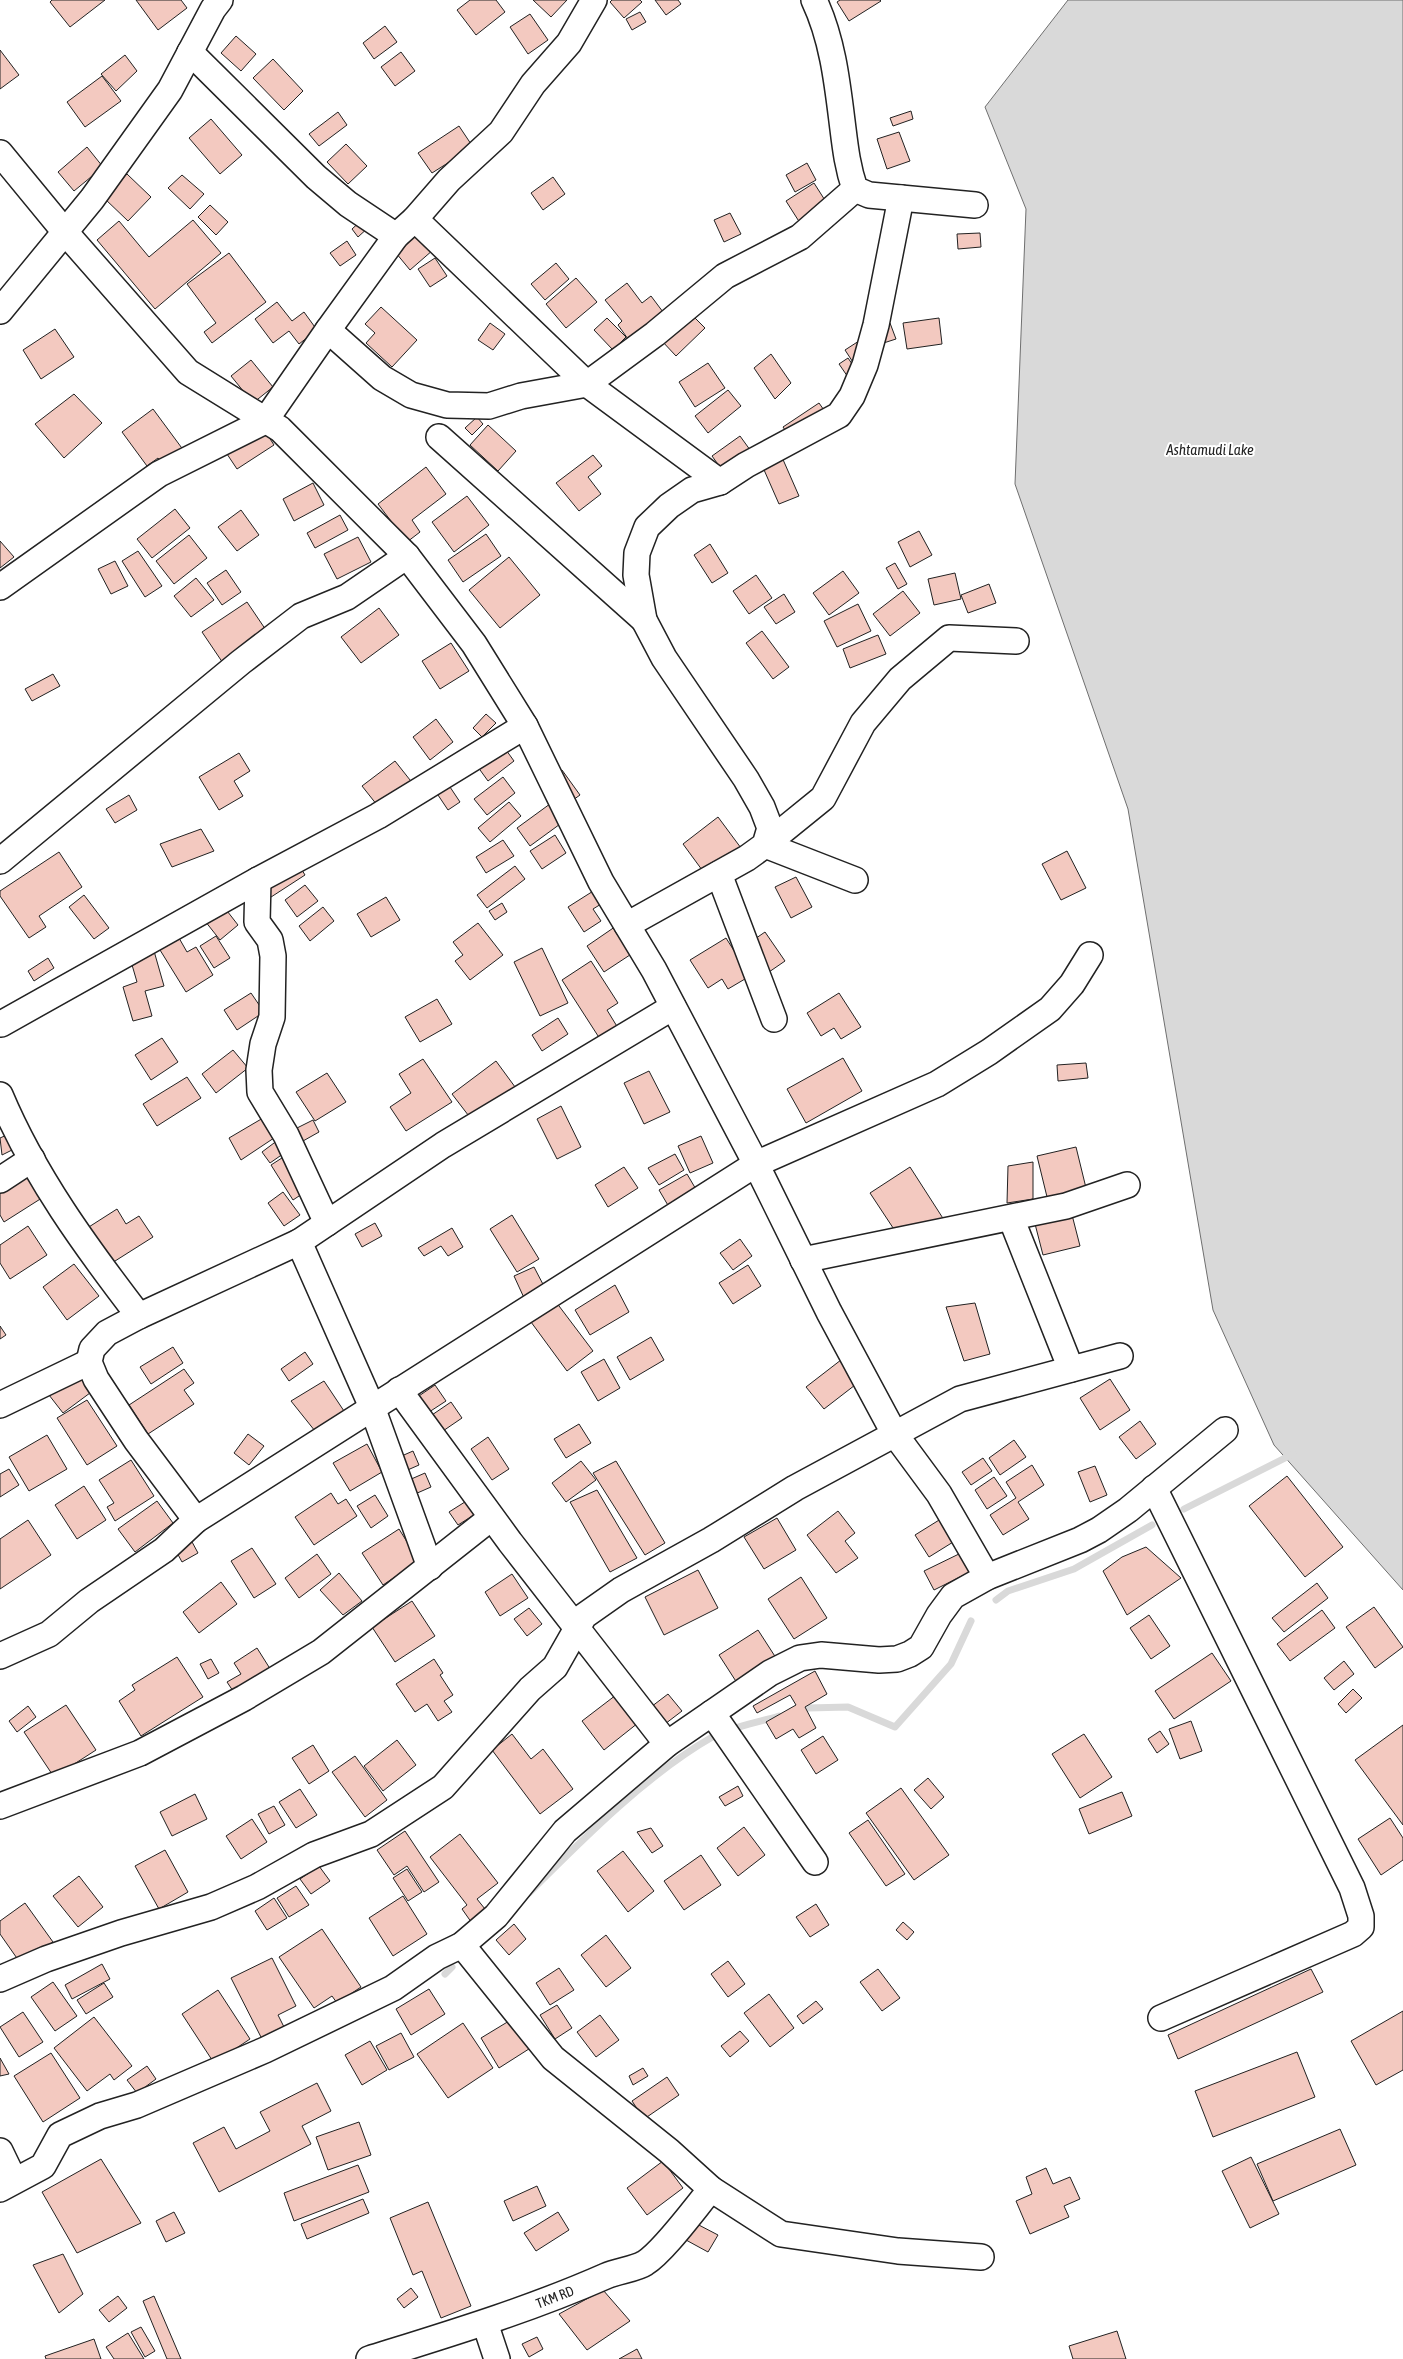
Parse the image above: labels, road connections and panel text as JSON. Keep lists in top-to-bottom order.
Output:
{
  "streets": {
    "street": ["TKM RD"]
  },
  "water": ["Ashtamudi Lake"]
}
